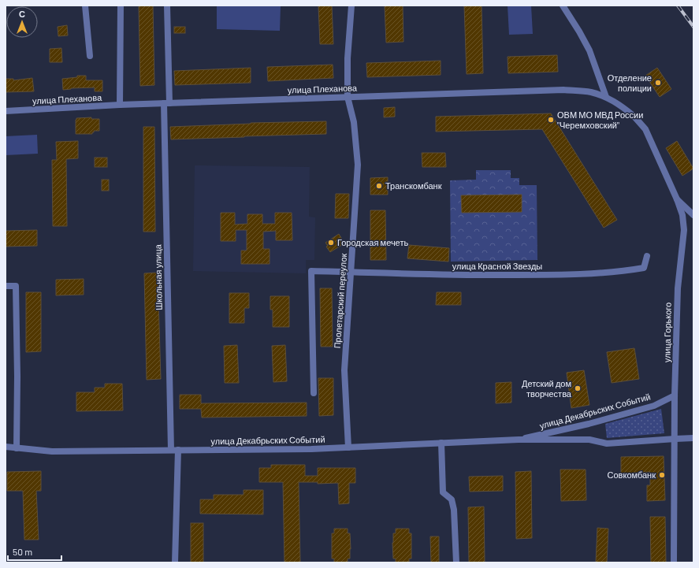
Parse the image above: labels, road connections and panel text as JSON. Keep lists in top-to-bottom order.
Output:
{
  "streets": {
    "street": [
      "улица Плеханова",
      "улица Красной Звезды",
      "Школьная улица",
      "Пролетарский переулок",
      "улица Горького",
      "улица Декабрьских Событий"
    ]
  },
  "crossings": [
    ["улица Плеханова", "Школьная улица"],
    ["улица Плеханова", "Пролетарский переулок"],
    ["улица Плеханова", "улица Горького"],
    ["улица Красной Звезды", "Пролетарский переулок"],
    ["Школьная улица", "улица Декабрьских Событий"],
    ["Пролетарский переулок", "улица Декабрьских Событий"],
    ["улица Горького", "улица Декабрьских Событий"]
  ],
  "places": [
    "Отделение полиции",
    "ОВМ МО МВД России \"Черемховский\"",
    "Транскомбанк",
    "Городская мечеть",
    "Детский дом творчества",
    "Совкомбанк"
  ],
  "scale_bar": "50 m",
  "north": "top"
}
